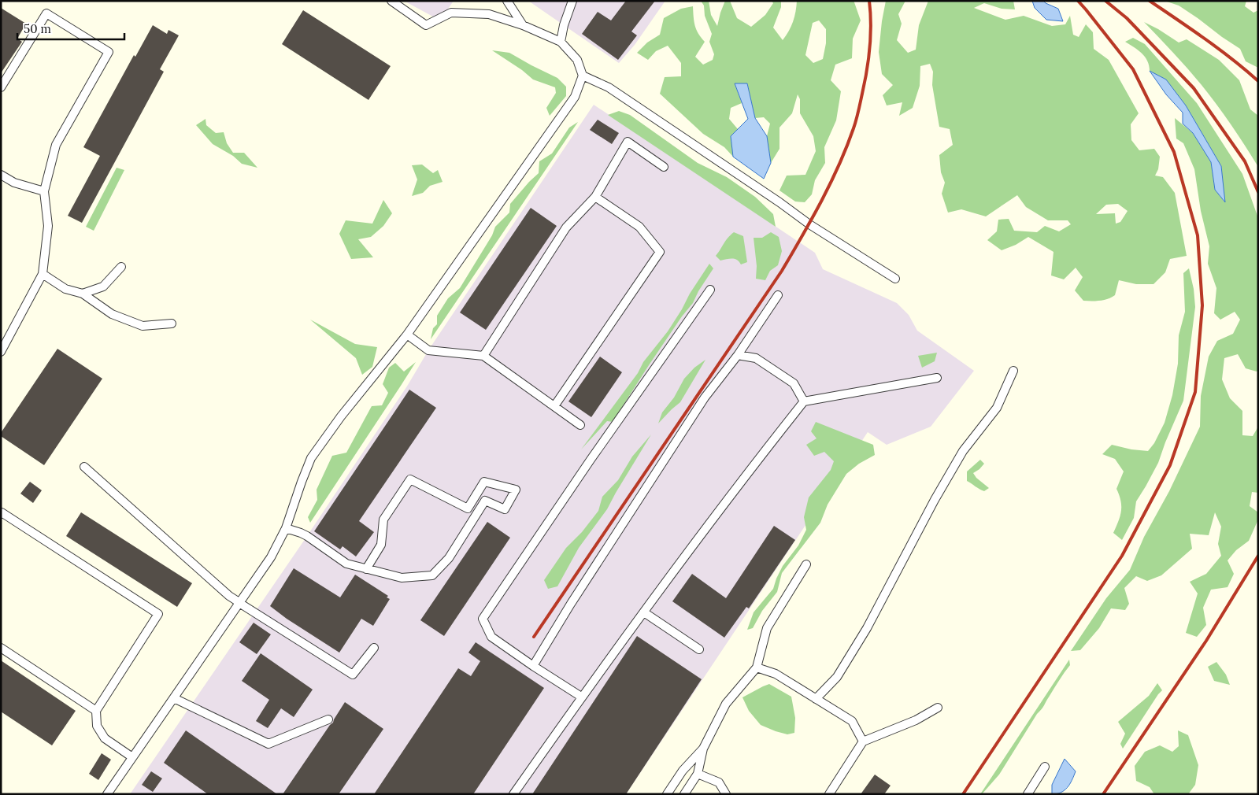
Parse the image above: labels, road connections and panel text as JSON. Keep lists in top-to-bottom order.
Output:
{
  "scale_bar": "50 m"
}
